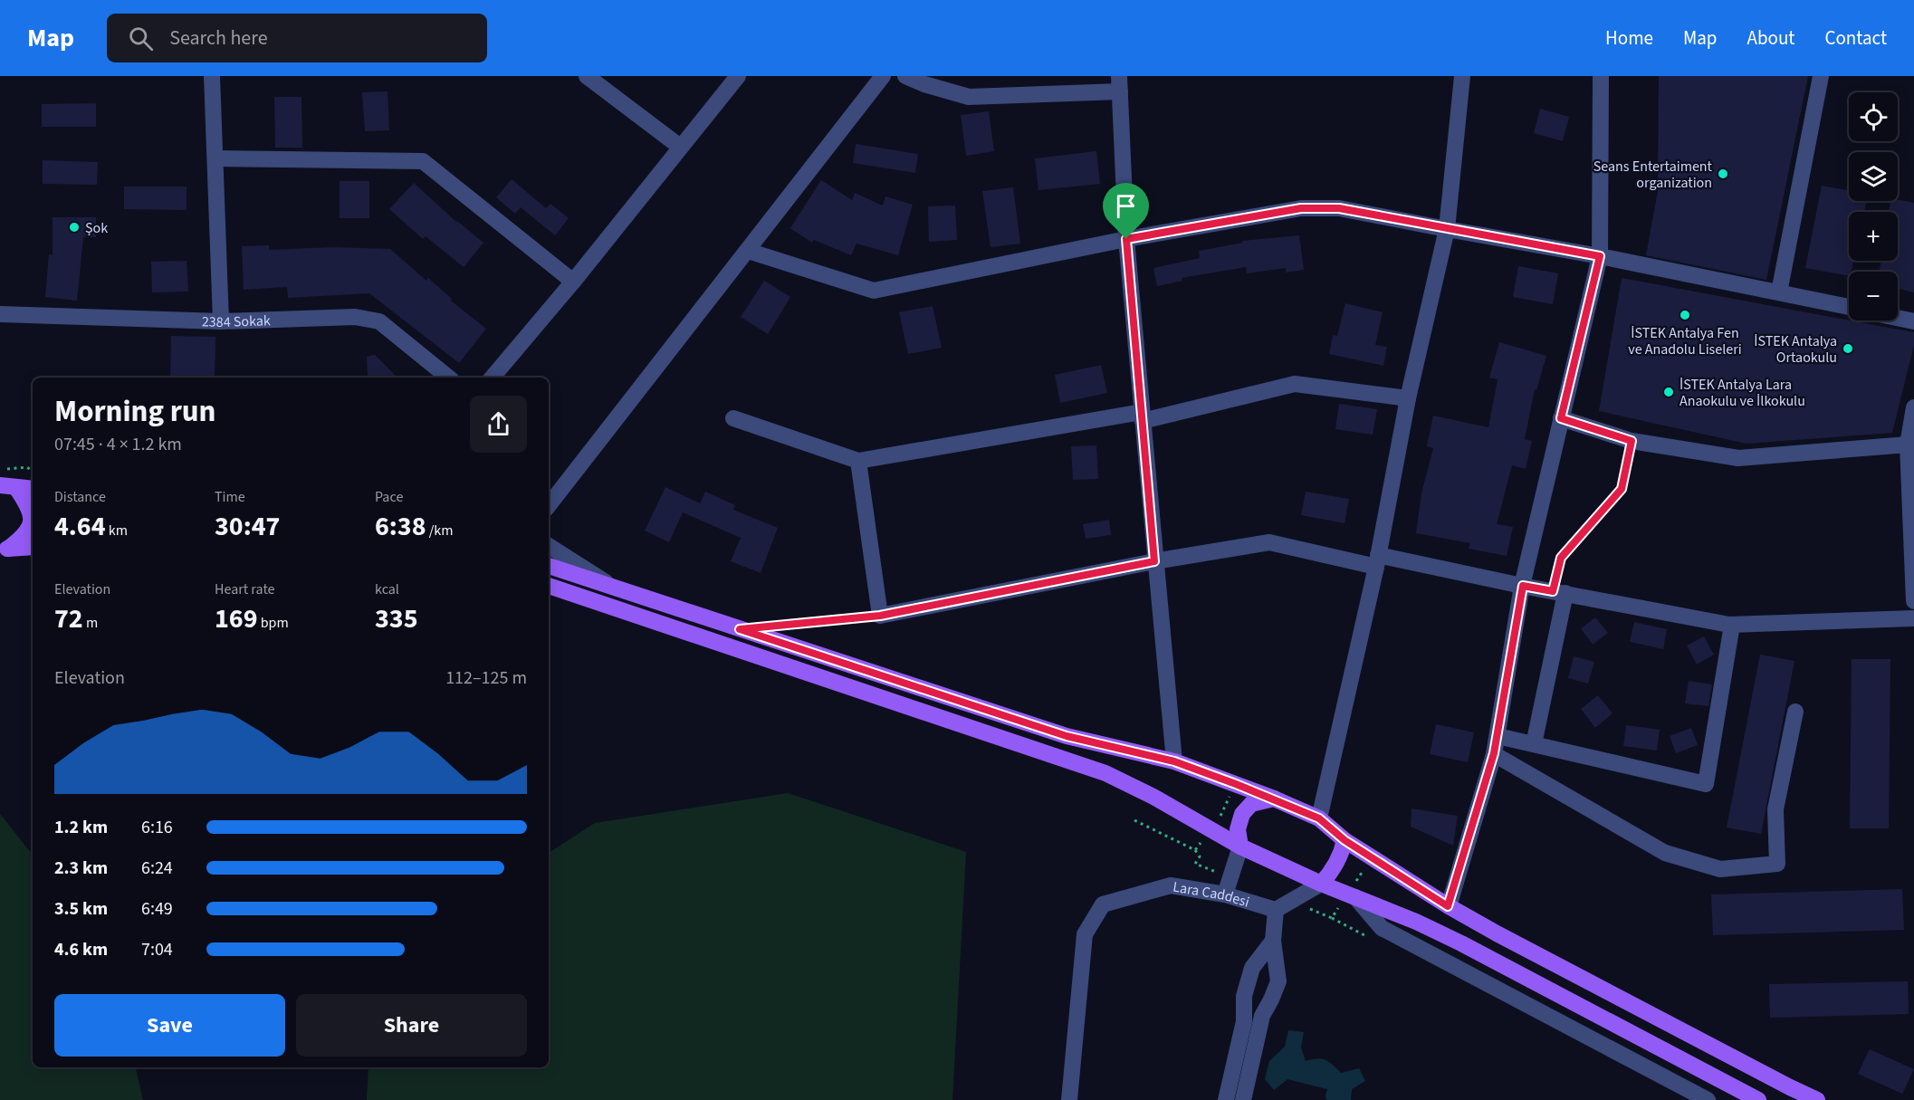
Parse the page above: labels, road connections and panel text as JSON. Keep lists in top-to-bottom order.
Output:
{
  "streets": {
    "street": ["2384 Sokak", "Lara Caddesi"]
  },
  "places": [
    "Seans Entertaiment organization",
    "Şok",
    "İSTEK Antalya Fen ve Anadolu Liseleri",
    "İSTEK Antalya Ortaokulu",
    "İSTEK Antalya Lara Anaokulu ve İlkokulu"
  ],
  "page": {
    "header": "Map",
    "search": "Search here",
    "nav": [
      "Home",
      "Map",
      "About",
      "Contact"
    ],
    "map_buttons": ["+", "−"],
    "heading": ["Morning run", "07:45 · 4 × 1.2 km"],
    "stats": [
      ["Distance", "4.64 km"],
      ["Time", "30:47"],
      ["Pace", "6:38 /km"],
      ["Elevation", "72 m"],
      ["Heart rate", "169 bpm"],
      ["kcal", "335"]
    ],
    "chart": ["Elevation", "112–125 m"],
    "list": [
      {
        "name": "1.2 km",
        "note": "6:16"
      },
      {
        "name": "2.3 km",
        "note": "6:24"
      },
      {
        "name": "3.5 km",
        "note": "6:49"
      },
      {
        "name": "4.6 km",
        "note": "7:04"
      }
    ],
    "buttons": ["Save", "Share"]
  }
}
